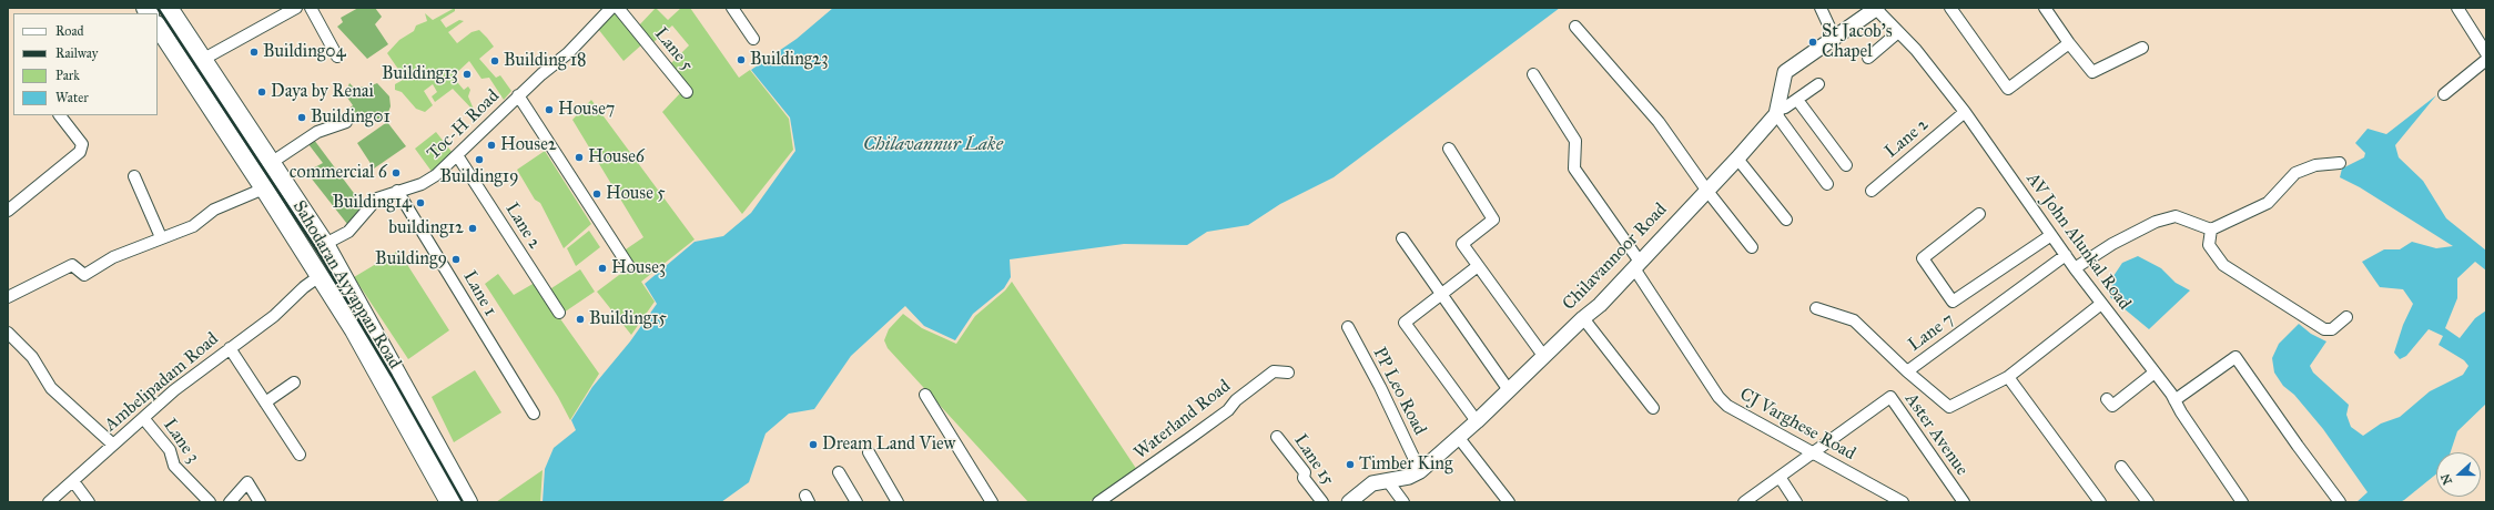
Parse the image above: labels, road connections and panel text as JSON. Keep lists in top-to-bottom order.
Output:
{
  "streets": {
    "main road": ["Sahodaran Ayyappan Road"],
    "street": [
      "Lane 5",
      "Toc-H Road",
      "Lane 2",
      "AV John Alunkal Road",
      "Chilavannoor Road",
      "Lane 1",
      "Lane 7",
      "Ambelipadam Road",
      "PP Leo Road",
      "Waterland Road",
      "CJ Varghese Road",
      "Aster Avenue",
      "Lane 3",
      "Lane 15"
    ]
  },
  "crossings": [
    ["Toc-H Road", "Lane 2"],
    ["Toc-H Road", "Sahodaran Ayyappan Road"],
    ["Toc-H Road", "Lane 1"],
    ["Lane 2", "AV John Alunkal Road"],
    ["AV John Alunkal Road", "Lane 7"],
    ["Chilavannoor Road", "PP Leo Road"],
    ["Chilavannoor Road", "CJ Varghese Road"],
    ["Sahodaran Ayyappan Road", "Ambelipadam Road"],
    ["Ambelipadam Road", "Lane 3"],
    ["CJ Varghese Road", "Aster Avenue"]
  ],
  "water": ["Chilavannur Lake"],
  "places": [
    "St Jacob's Chapel",
    "Building04",
    "Building23",
    "Building 18",
    "Building13",
    "Daya by Renai",
    "House7",
    "Building01",
    "House2",
    "House6",
    "Building19",
    "commercial 6",
    "House 5",
    "Building14",
    "building12",
    "Building9",
    "House3",
    "Building15",
    "Dream Land View",
    "Timber King"
  ],
  "legend": [
    "Road",
    "Railway",
    "Park",
    "Water"
  ],
  "north": "left"
}
